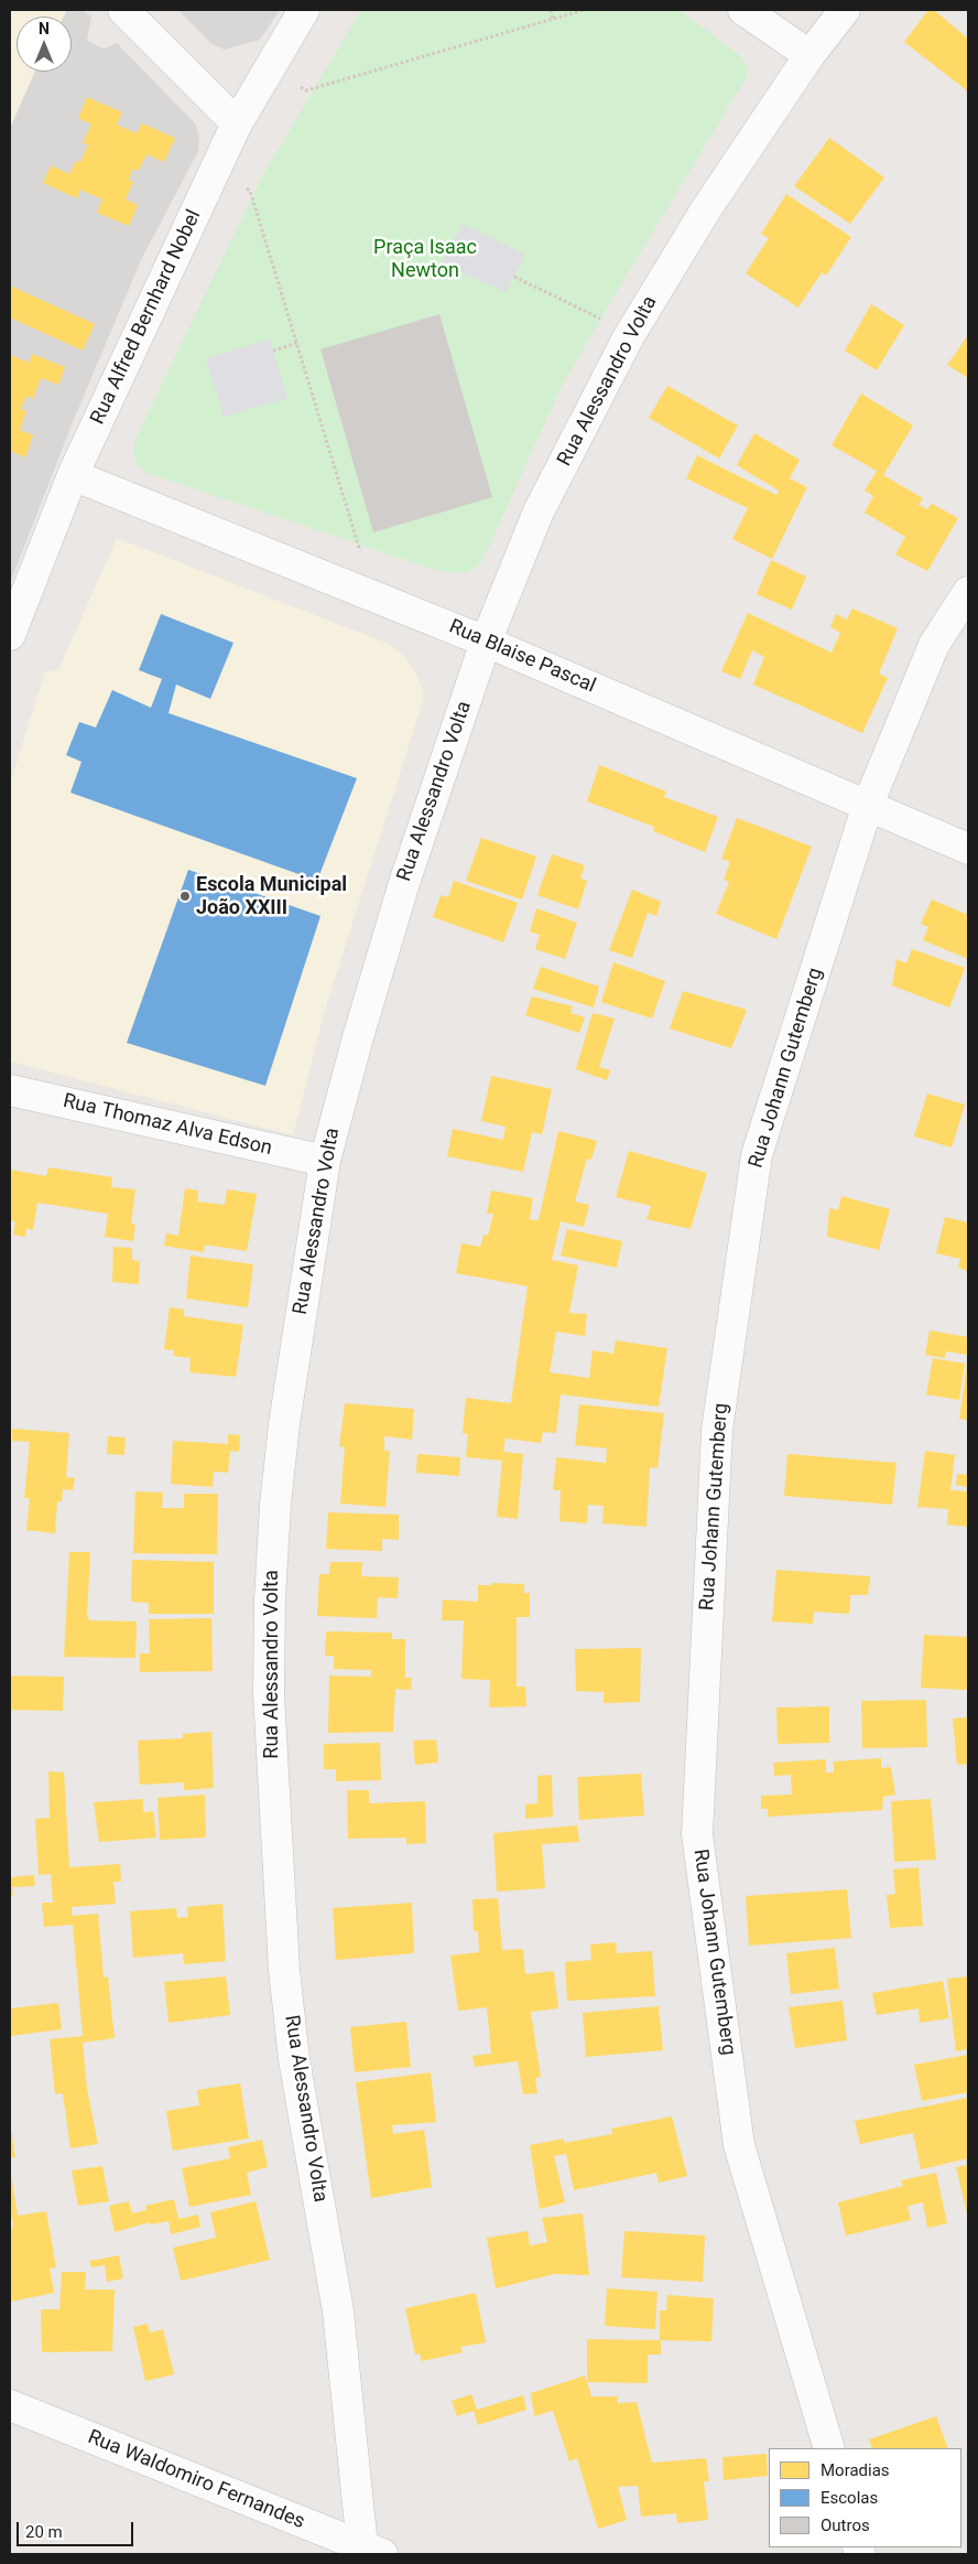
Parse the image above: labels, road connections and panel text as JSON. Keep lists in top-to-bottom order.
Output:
{
  "streets": {
    "street": [
      "Rua Alfred Bernhard Nobel",
      "Rua Alessandro Volta",
      "Rua Blaise Pascal",
      "Rua Johann Gutemberg",
      "Rua Thomaz Alva Edson",
      "Rua Waldomiro Fernandes"
    ]
  },
  "crossings": [
    ["Rua Alfred Bernhard Nobel", "Rua Blaise Pascal"],
    ["Rua Alessandro Volta", "Rua Blaise Pascal"],
    ["Rua Alessandro Volta", "Rua Thomaz Alva Edson"],
    ["Rua Alessandro Volta", "Rua Waldomiro Fernandes"],
    ["Rua Blaise Pascal", "Rua Johann Gutemberg"]
  ],
  "parks": ["Praça Isaac Newton"],
  "places": ["Escola Municipal João XXIII"],
  "legend": ["Moradias", "Escolas", "Outros"],
  "scale_bar": "20 m",
  "north": "top"
}
